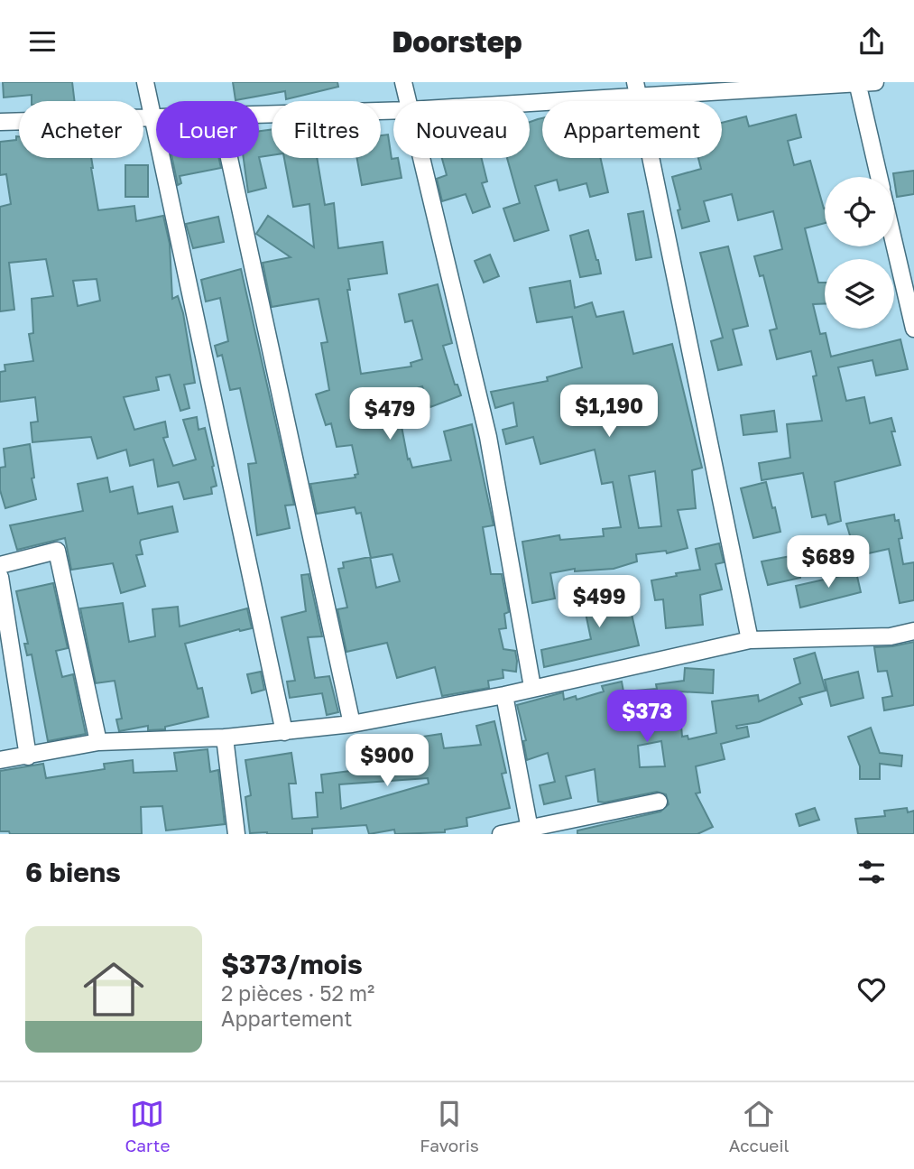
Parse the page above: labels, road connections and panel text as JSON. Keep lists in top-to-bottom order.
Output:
{
  "page": {
    "header": "Doorstep",
    "chip": [
      "Acheter",
      "Louer",
      "Filtres",
      "Nouveau",
      "Appartement"
    ],
    "price": [
      "$1,190",
      "$479",
      "$689",
      "$499",
      "$373",
      "$900"
    ],
    "heading": "6 biens",
    "list": [
      {
        "name": "$373/mois",
        "note": "2 pièces · 52 m² · Appartement"
      }
    ],
    "tabs": ["Carte", "Favoris", "Accueil"]
  }
}
